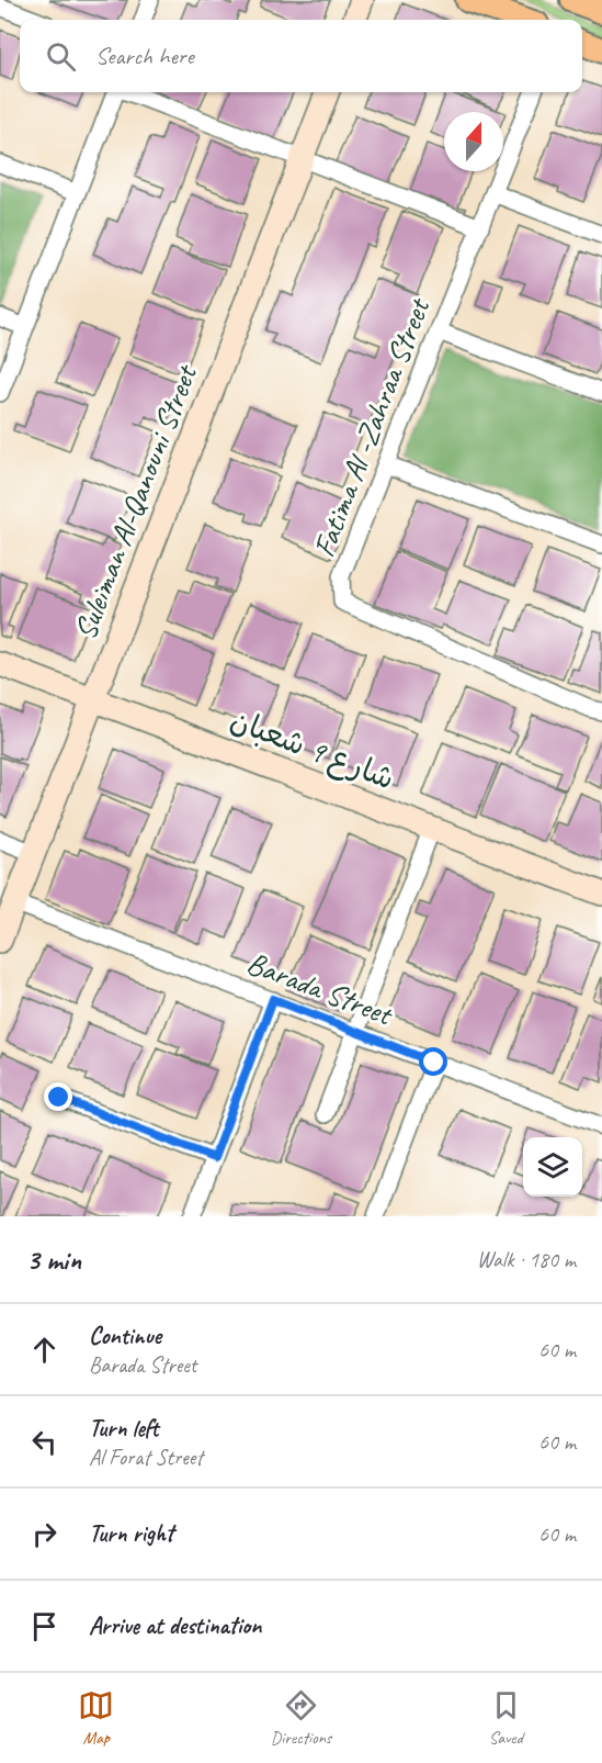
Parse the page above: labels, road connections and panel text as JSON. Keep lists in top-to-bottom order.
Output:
{
  "streets": {
    "street": [
      "Fatima Al -Zahraa Street",
      "Suleiman Al-Qanouni Street",
      "شارع 9 شعبان",
      "Barada Street"
    ]
  },
  "crossings": [
    ["Suleiman Al-Qanouni Street", "شارع 9 شعبان"],
    ["Suleiman Al-Qanouni Street", "Barada Street"]
  ],
  "north": "top",
  "page": {
    "search": "Search here",
    "heading": ["3 min", "Walk · 180 m"],
    "list": [
      ["Continue", "Barada Street", "60 m"],
      ["Turn left", "Al Forat Street", "60 m"],
      ["Turn right", "60 m"],
      "Arrive at destination"
    ],
    "nav": ["Map", "Directions", "Saved"]
  }
}
